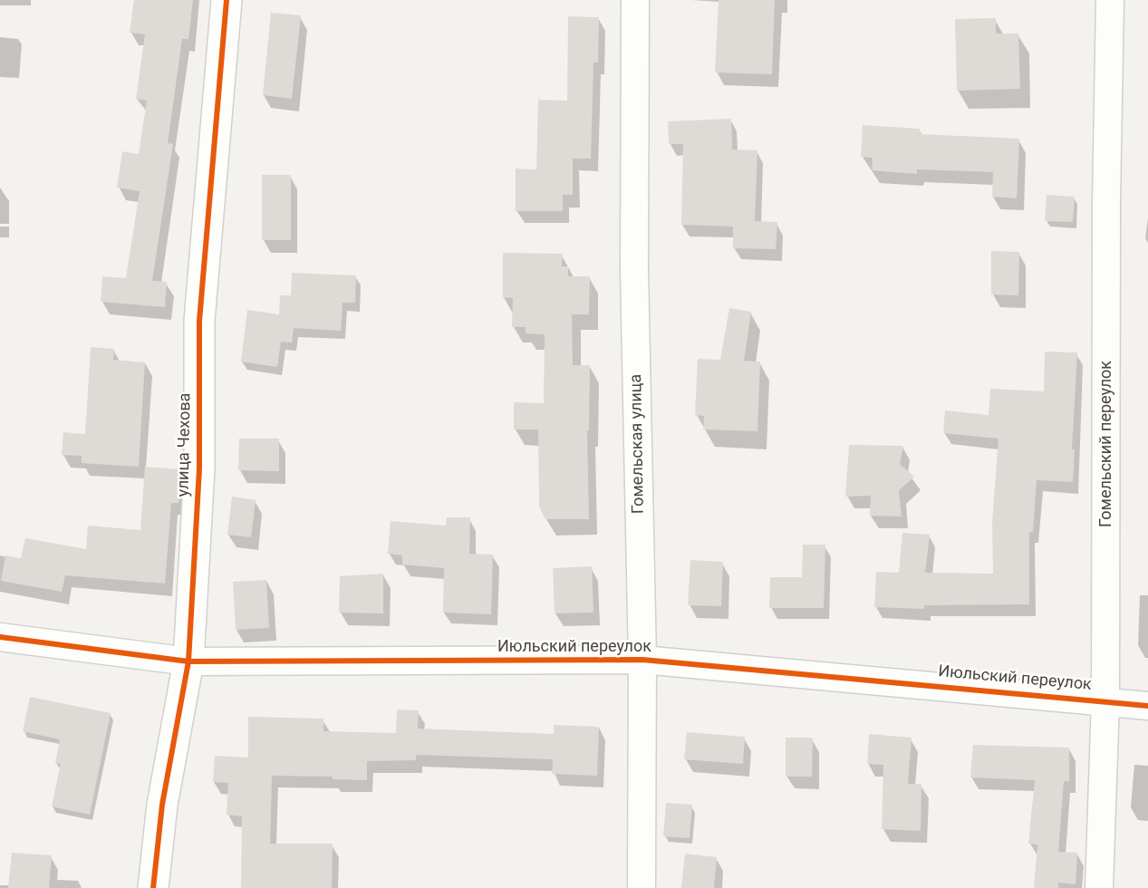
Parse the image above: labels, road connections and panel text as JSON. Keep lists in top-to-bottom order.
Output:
{
  "streets": {
    "street": [
      "Гомельская улица",
      "Гомельский переулок",
      "улица Чехова",
      "Июльский переулок"
    ]
  },
  "crossings": [
    ["Гомельская улица", "Июльский переулок"],
    ["Гомельский переулок", "Июльский переулок"],
    ["улица Чехова", "Июльский переулок"]
  ]
}
